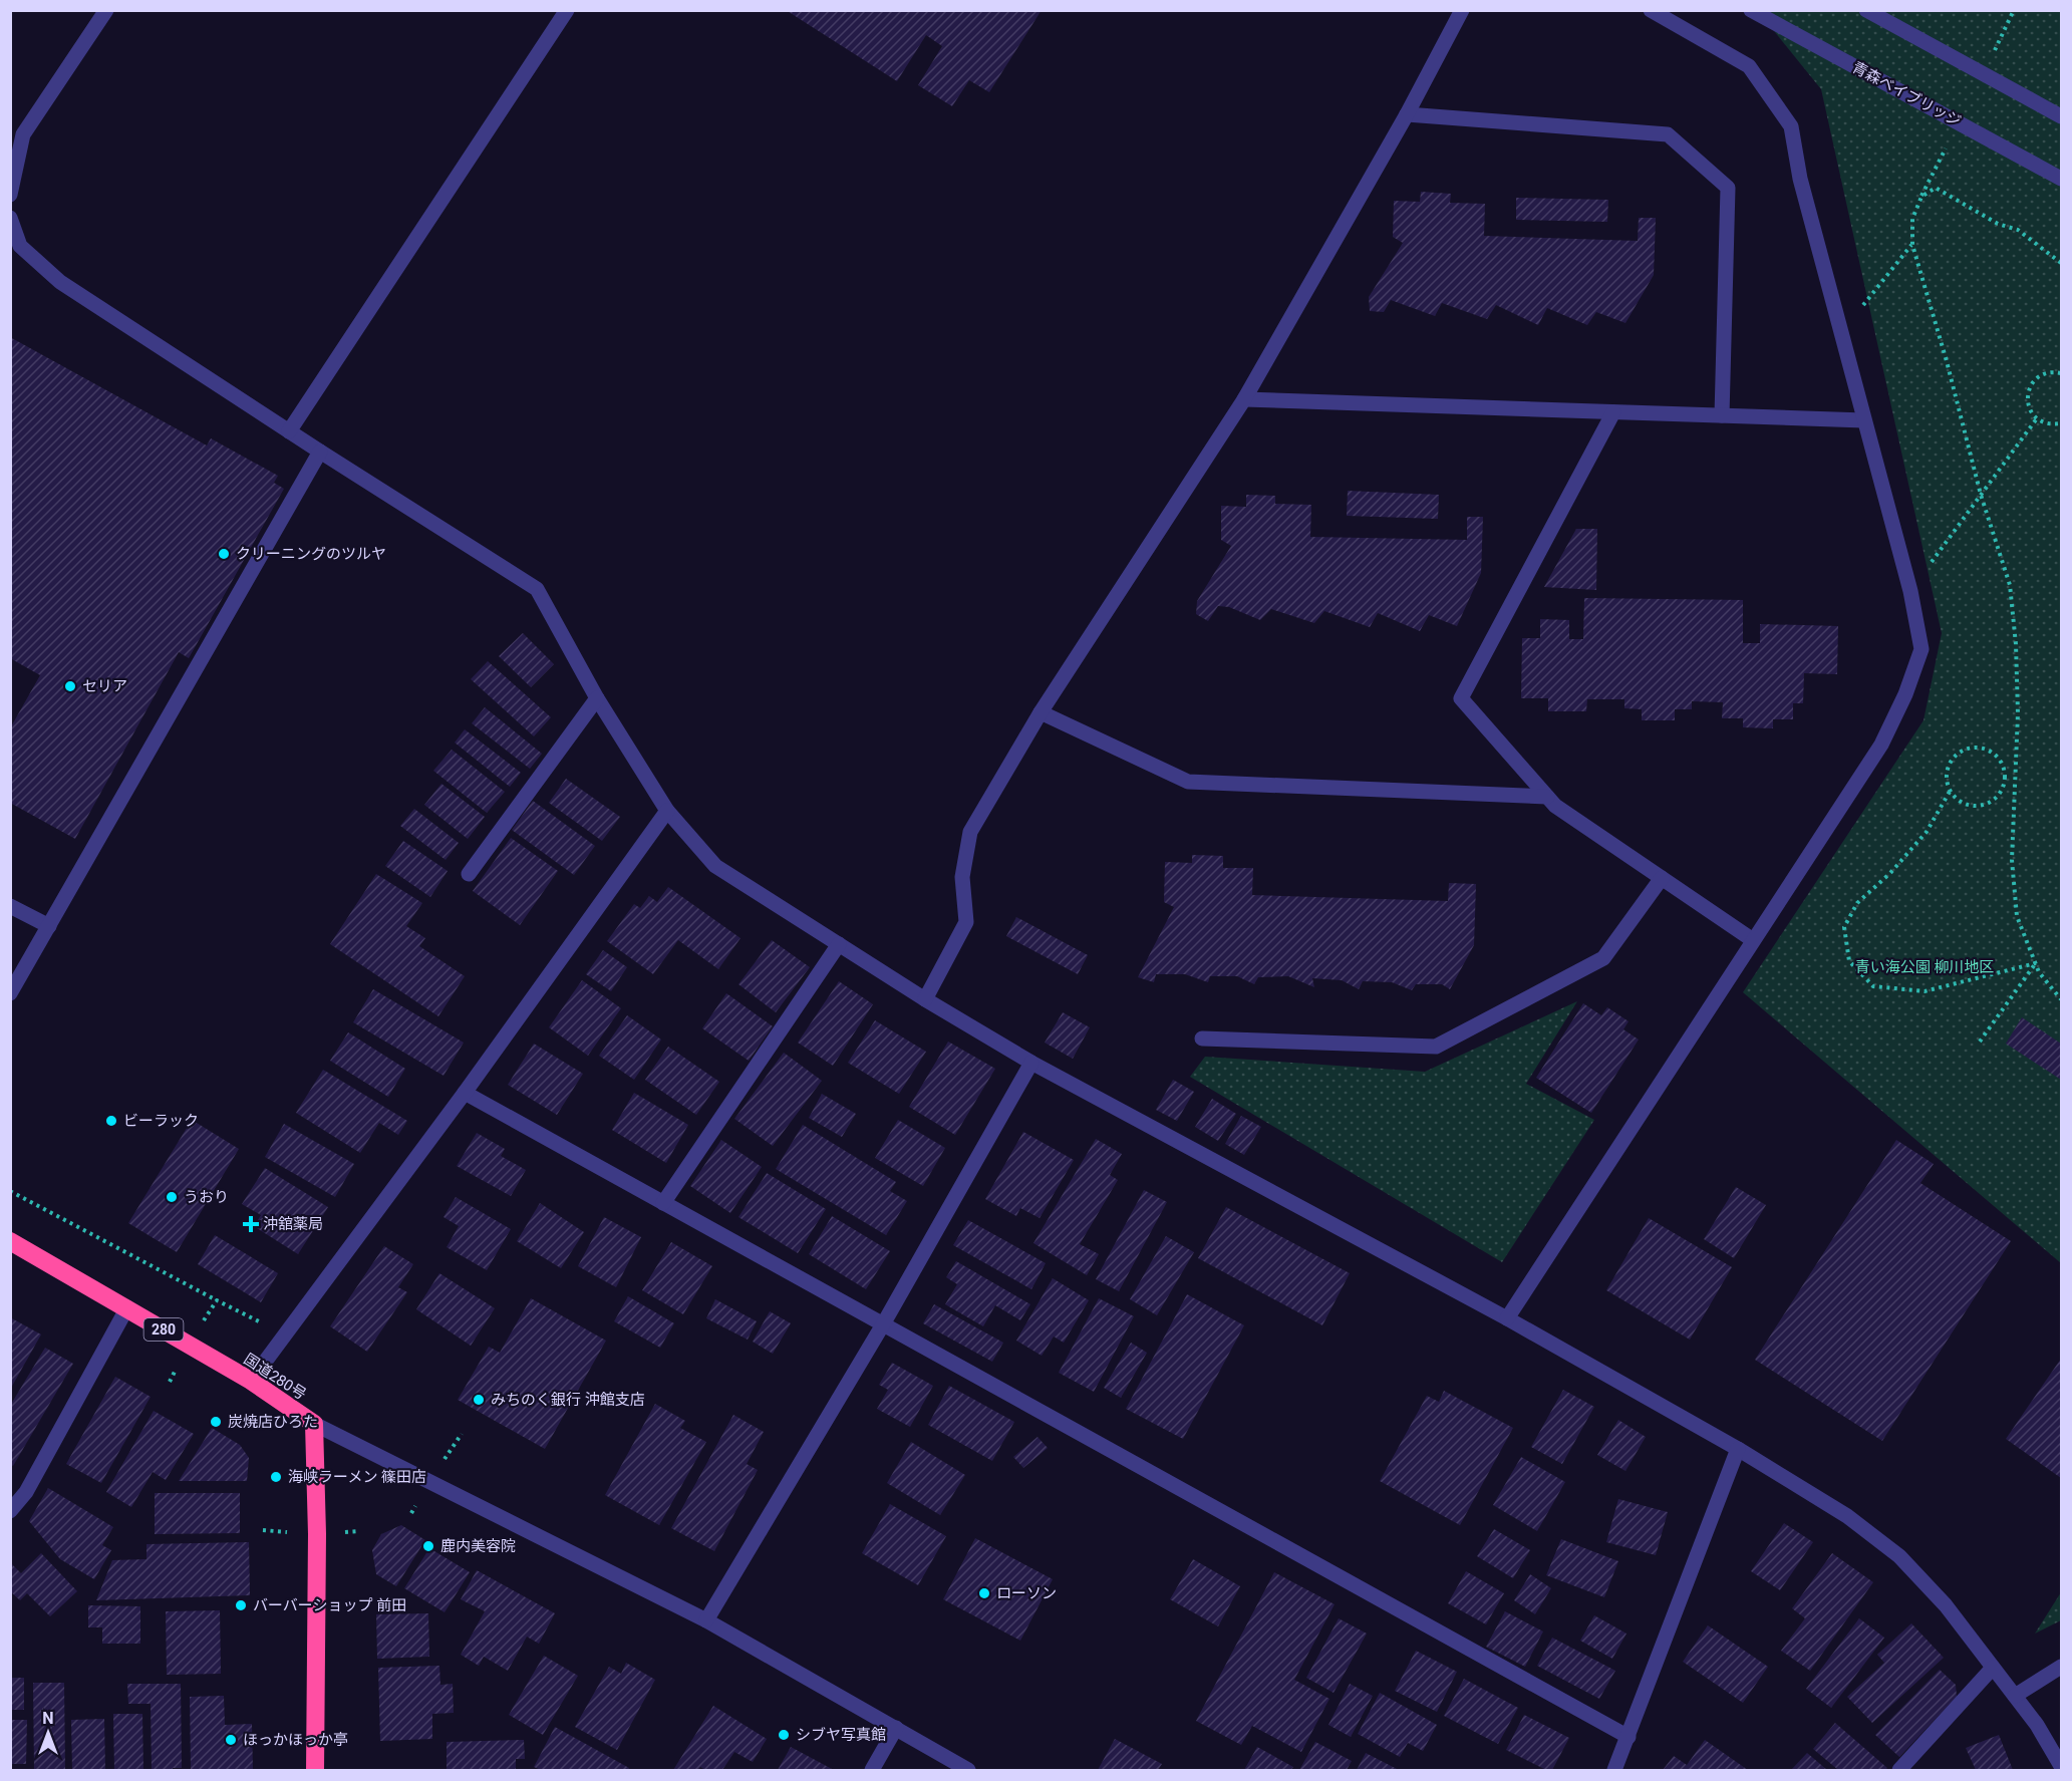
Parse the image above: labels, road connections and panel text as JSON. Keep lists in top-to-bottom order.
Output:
{
  "streets": {
    "highway": ["280", "国道280号"],
    "street": ["青森ベイブリッジ"]
  },
  "parks": ["青い海公園 柳川地区"],
  "places": {
    "other": [
      "クリーニングのツルヤ",
      "セリア",
      "ビーラック",
      "うおり",
      "みちのく銀行 沖館支店",
      "炭焼店ひろた",
      "海峡ラーメン 篠田店",
      "鹿内美容院",
      "ローソン",
      "バーバーショップ 前田",
      "シブヤ写真館",
      "ほっかほっか亭"
    ],
    "health": ["沖舘薬局"]
  },
  "north": "top"
}
